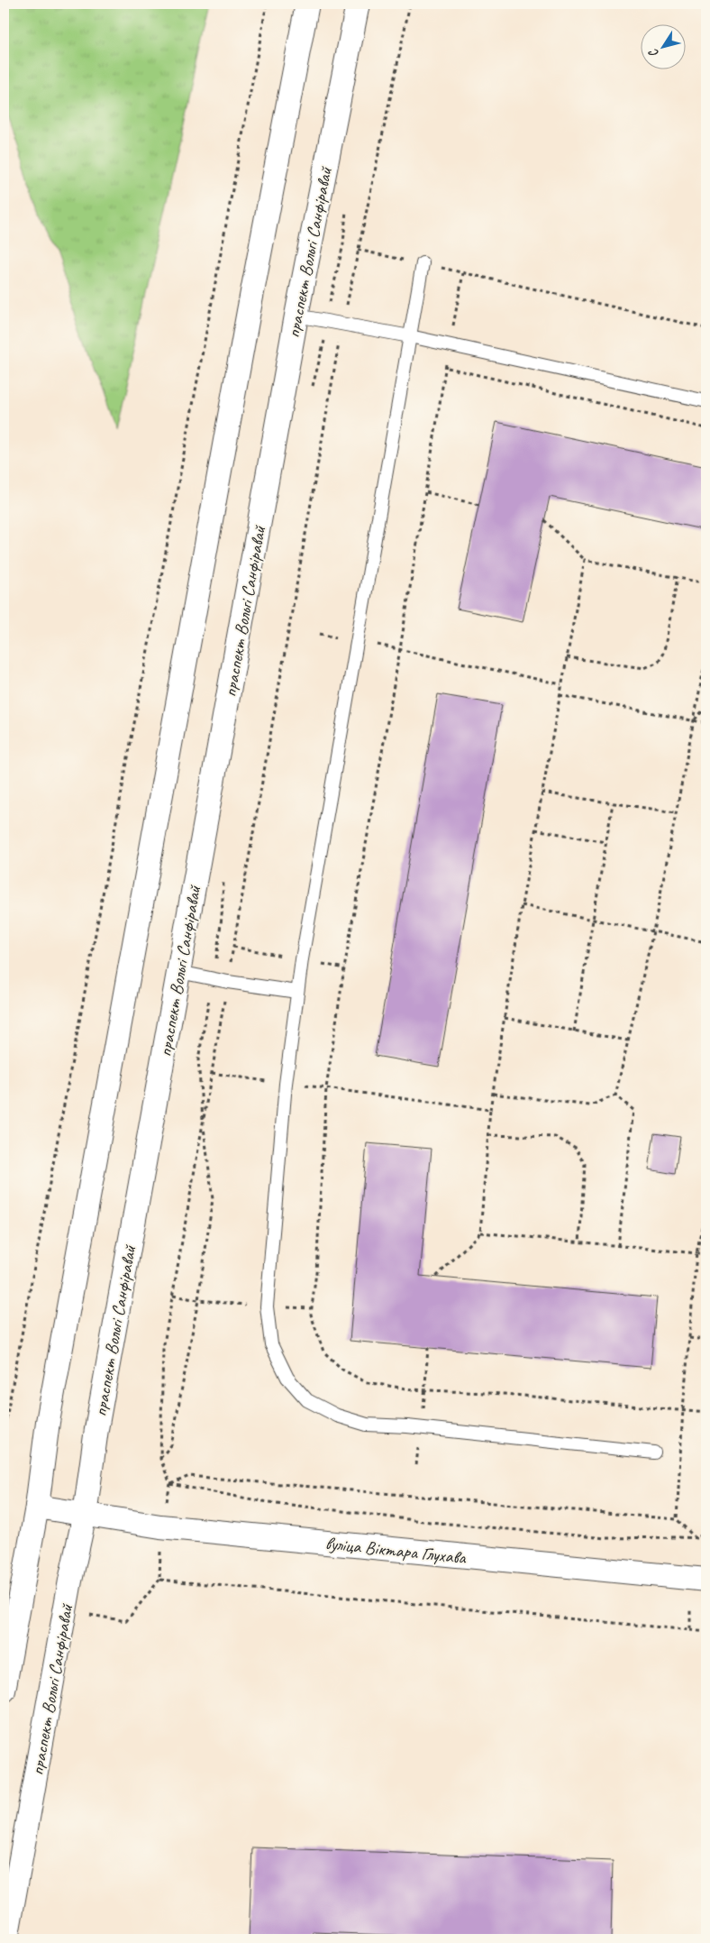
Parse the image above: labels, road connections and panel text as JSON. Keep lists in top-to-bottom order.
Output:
{
  "streets": {
    "street": ["праспект Вольгі Санфіравай", "вуліца Віктара Глухава"]
  },
  "crossings": [
    ["праспект Вольгі Санфіравай", "вуліца Віктара Глухава"]
  ],
  "north": "bottom left"
}
